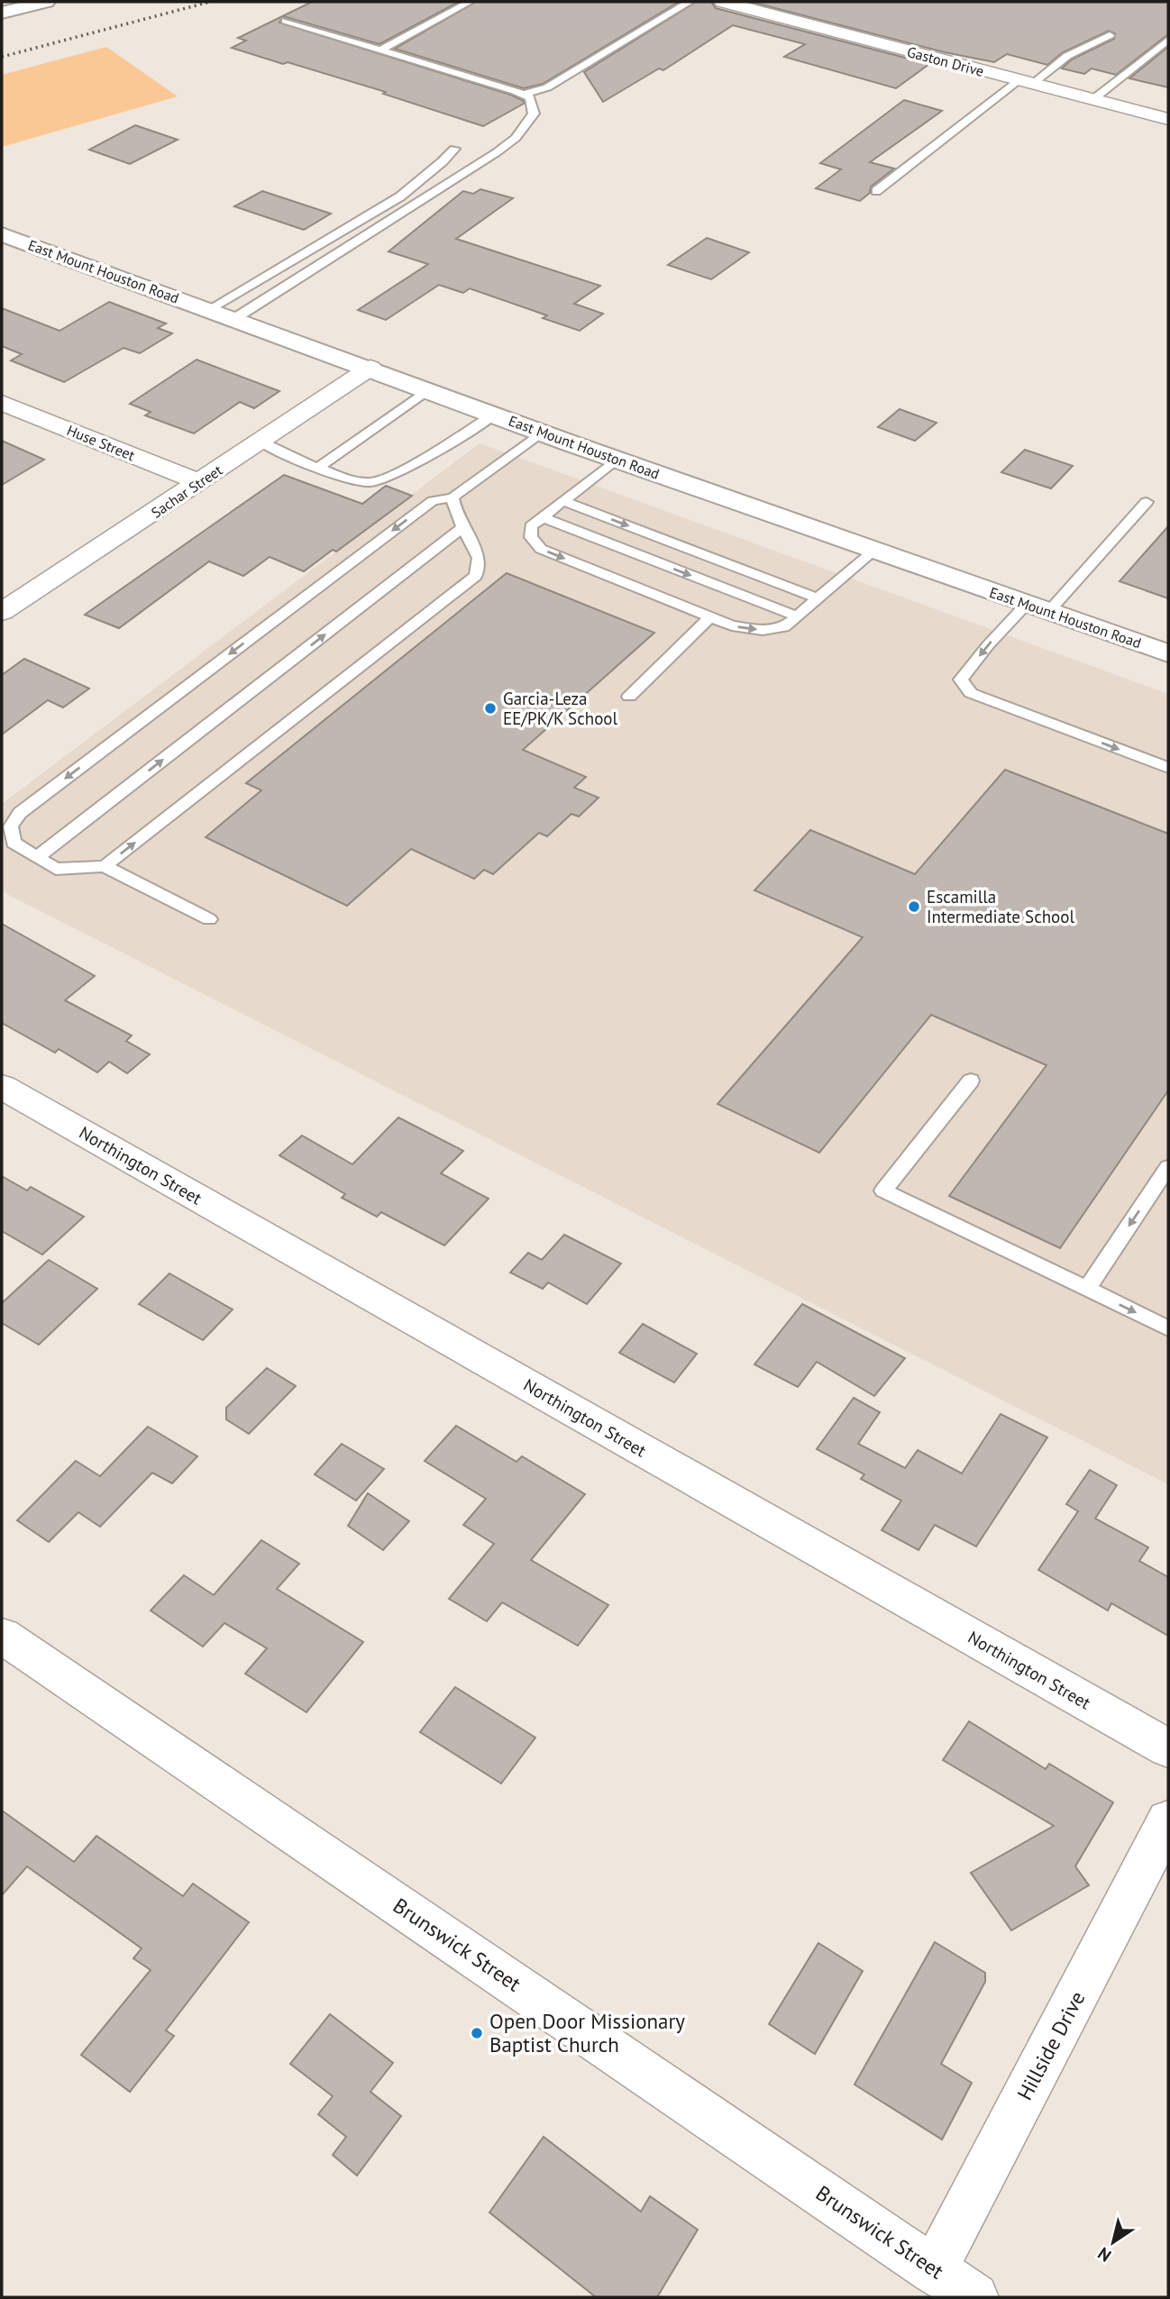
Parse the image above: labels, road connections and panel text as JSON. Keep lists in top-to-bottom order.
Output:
{
  "streets": {
    "main road": ["East Mount Houston Road"],
    "street": [
      "Gaston Drive",
      "Huse Street",
      "Sachar Street",
      "Northington Street",
      "Brunswick Street",
      "Hillside Drive"
    ]
  },
  "crossings": [
    ["East Mount Houston Road", "Sachar Street"],
    ["Huse Street", "Sachar Street"],
    ["Brunswick Street", "Hillside Drive"]
  ],
  "places": ["Garcia-Leza EE/PK/K School", "Escamilla Intermediate School", "Open Door Missionary Baptist Church"],
  "north": "bottom left"
}
